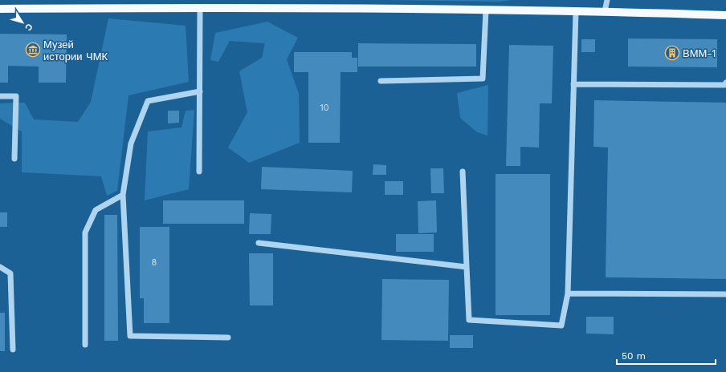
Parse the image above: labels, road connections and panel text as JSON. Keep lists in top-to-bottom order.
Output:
{
  "places": {
    "museum": ["Музей истории ЧМК"],
    "building": ["ВММ-1"]
  },
  "house_numbers": ["10", "8"],
  "scale_bar": "50 m",
  "north": "bottom right"
}
